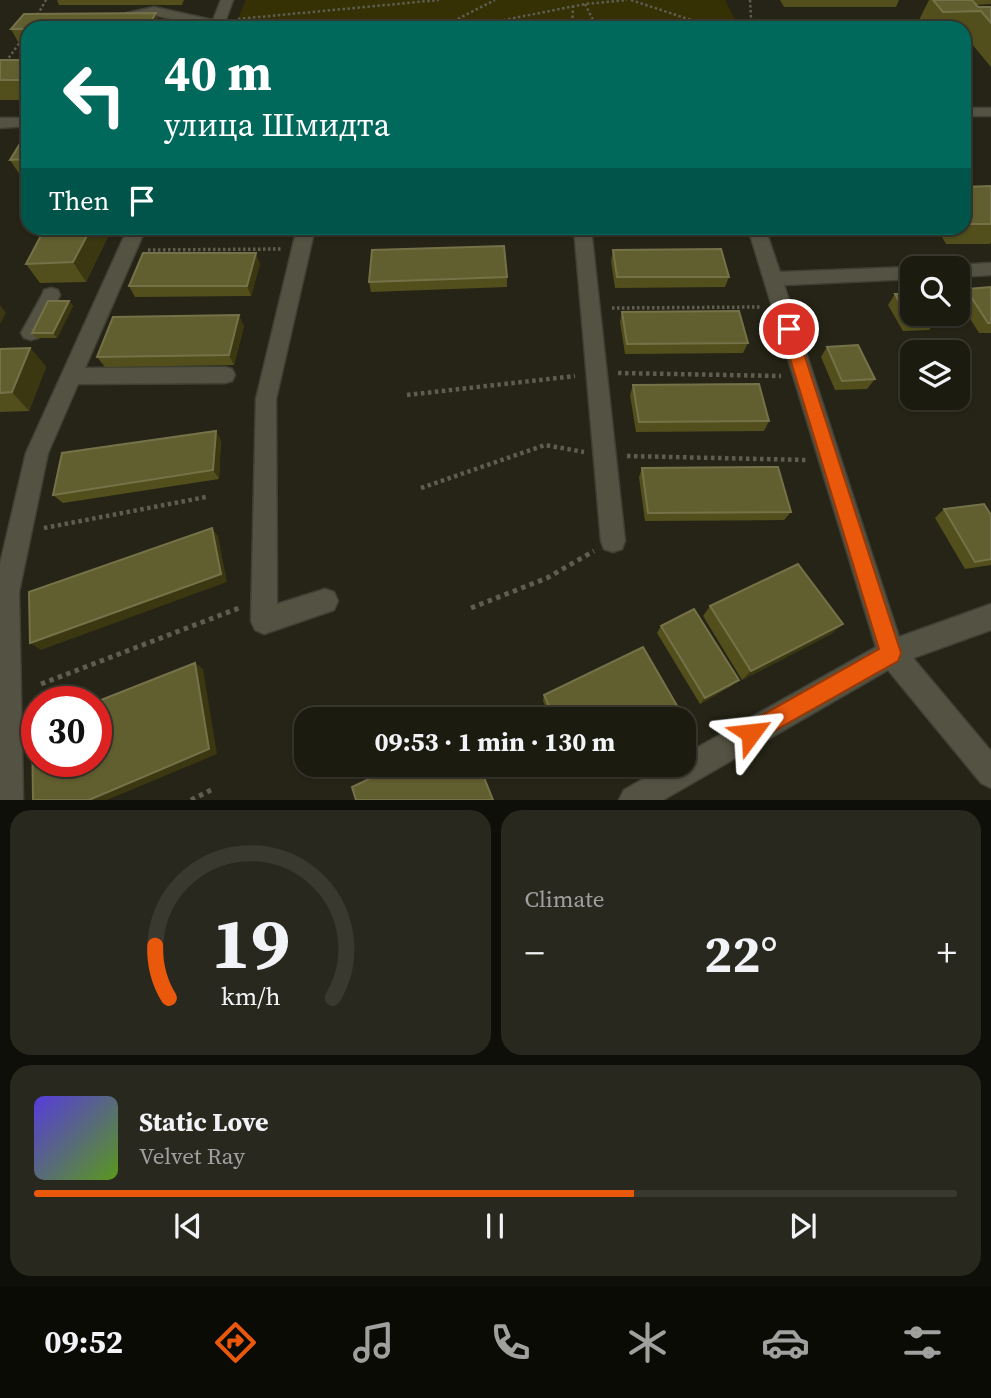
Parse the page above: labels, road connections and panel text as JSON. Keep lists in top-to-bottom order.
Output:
{
  "page": {
    "turn": ["40 m", "улица Шмидта"],
    "then": "Then",
    "limit": "30",
    "trip": "09:53 · 1 min · 130 m",
    "tile": "Climate",
    "heat": ["−", "22°", "+"],
    "song": ["Static Love", "Velvet Ray"],
    "tabs": "09:52",
    "gauge": ["19", "km/h"]
  }
}
